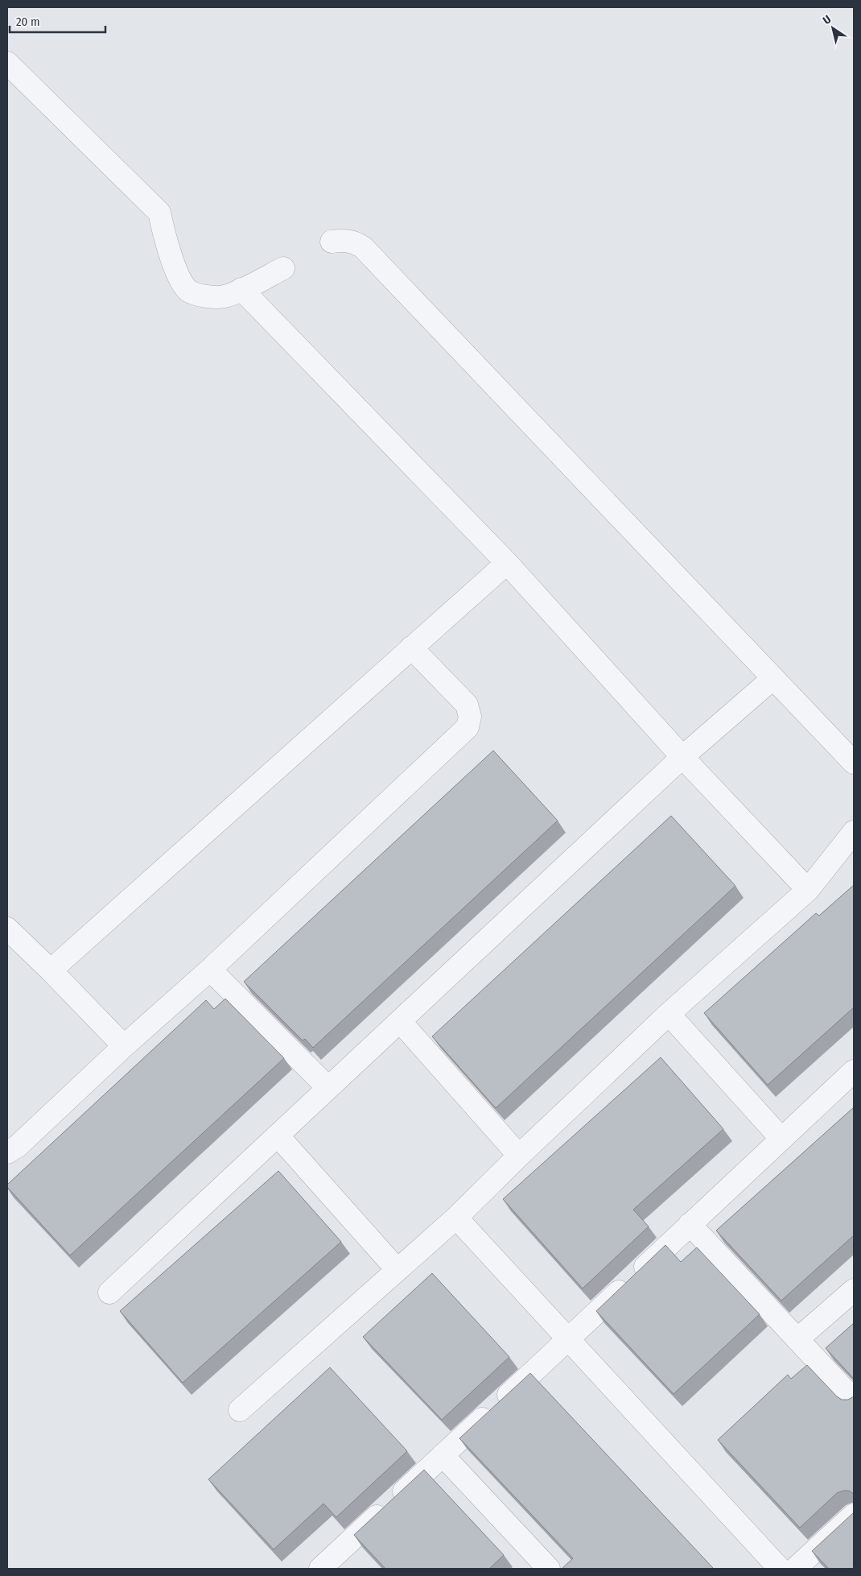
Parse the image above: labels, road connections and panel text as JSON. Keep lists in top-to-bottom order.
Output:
{
  "scale_bar": "20 m",
  "north": "top left"
}
